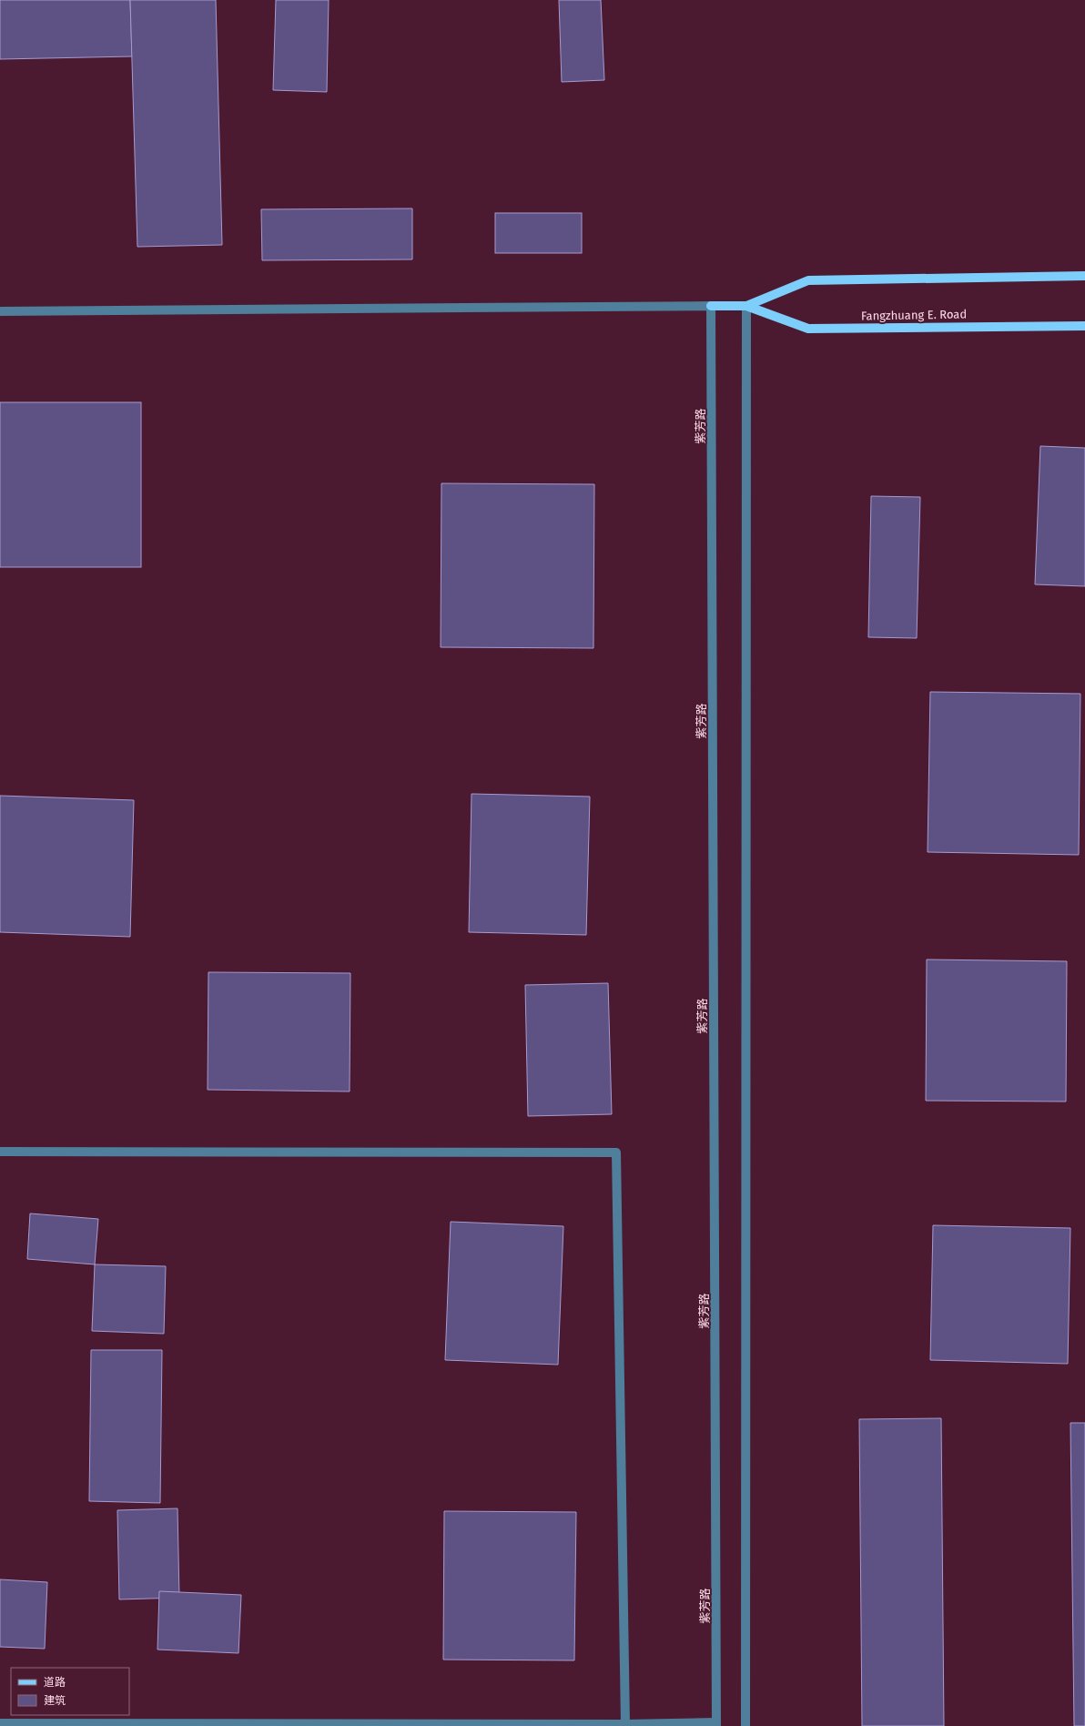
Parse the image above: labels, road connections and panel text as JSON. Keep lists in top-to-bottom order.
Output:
{
  "streets": {
    "main road": ["Fangzhuang E. Road"],
    "street": ["紫芳路"]
  },
  "legend": ["道路", "建筑"]
}
